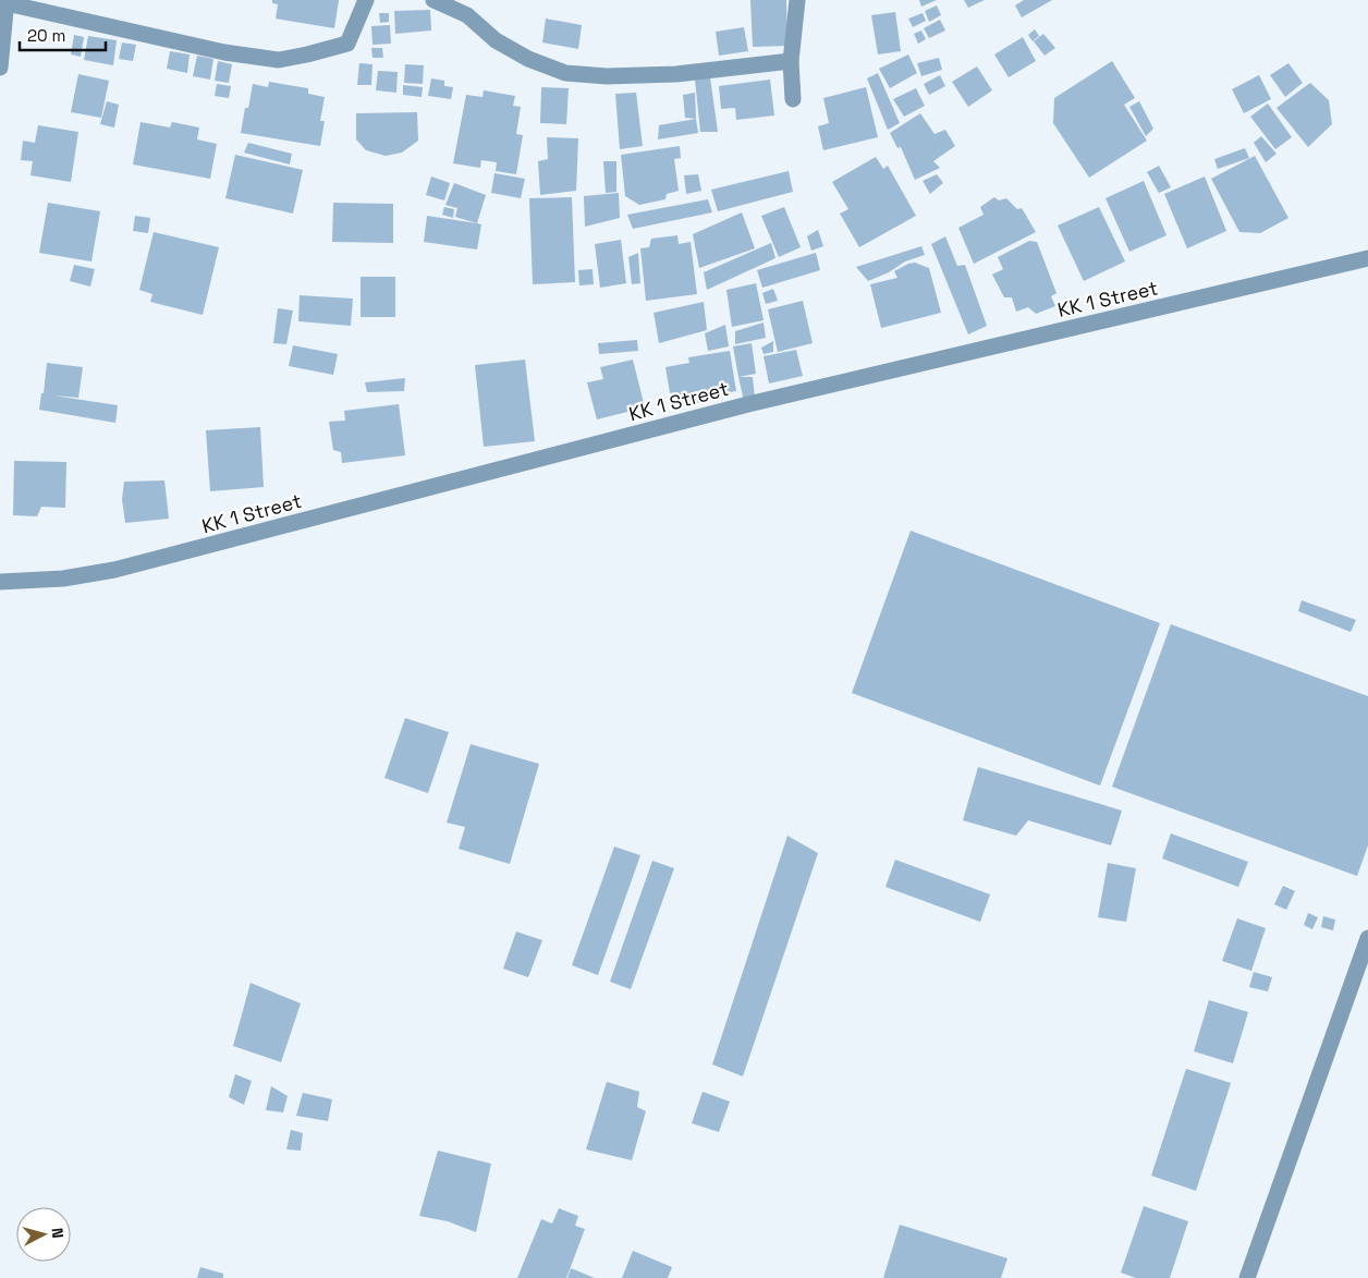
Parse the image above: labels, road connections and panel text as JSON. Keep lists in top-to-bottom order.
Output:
{
  "streets": {
    "street": ["KK 1 Street"]
  },
  "scale_bar": "20 m",
  "north": "right"
}
